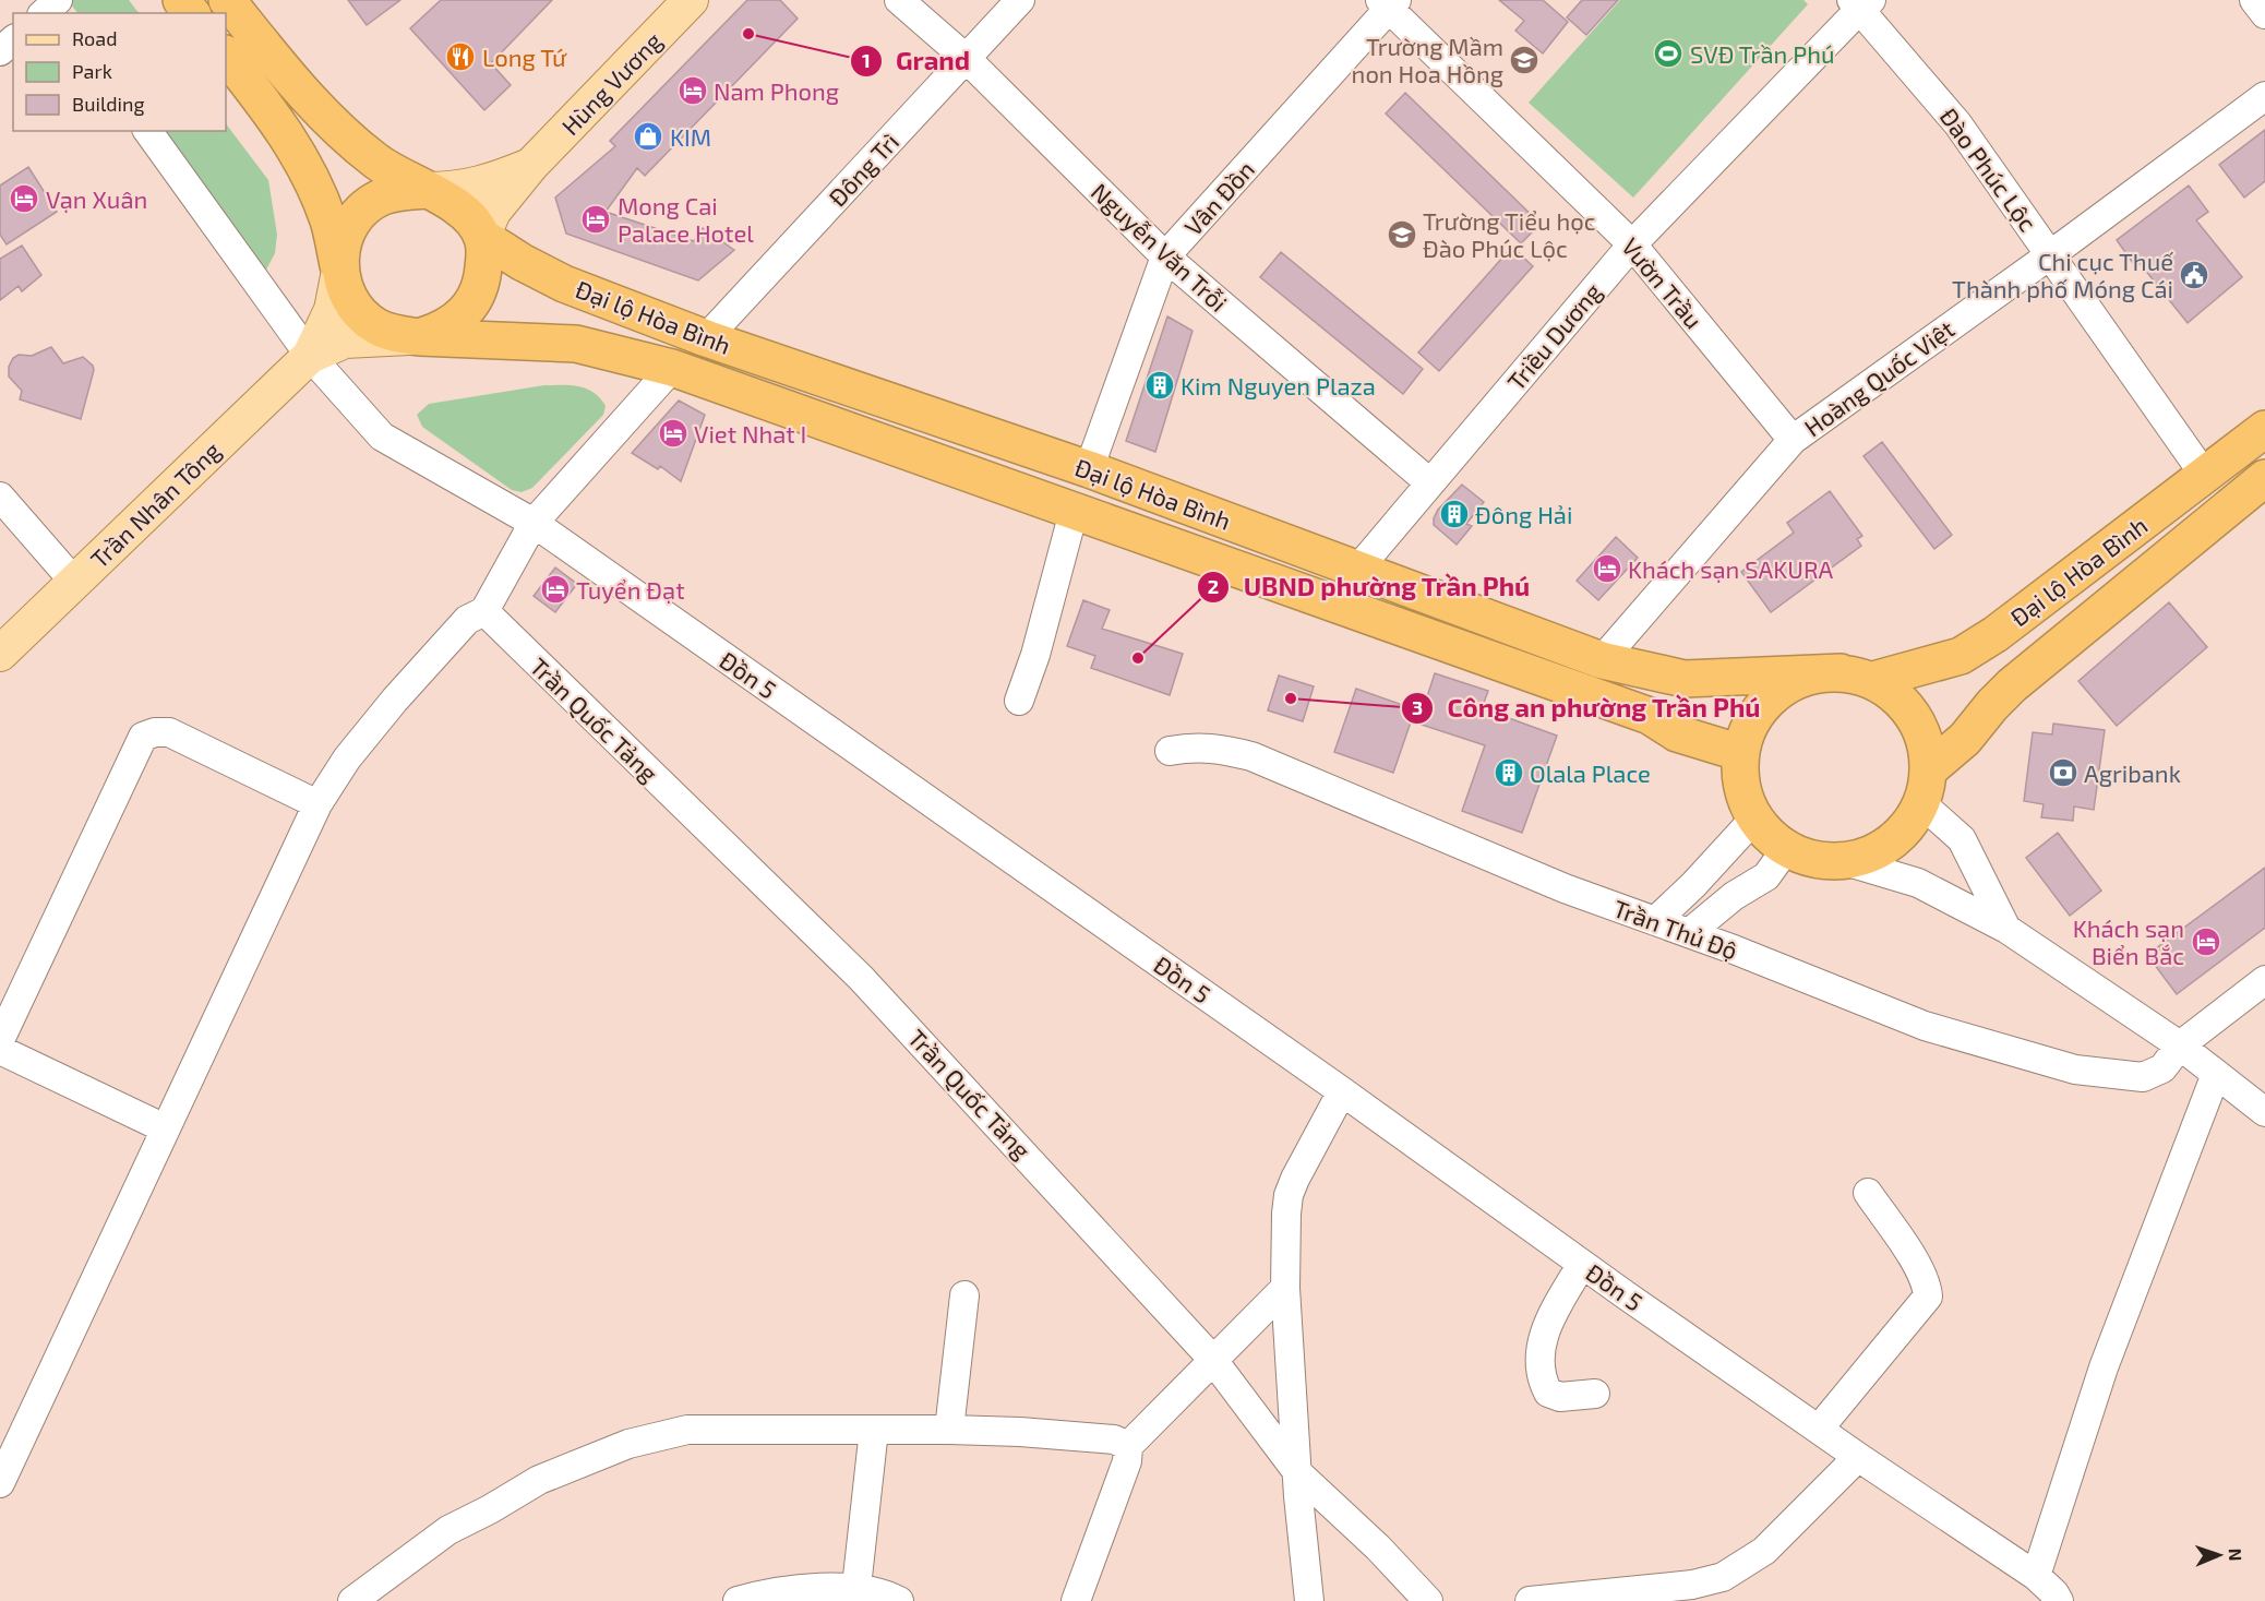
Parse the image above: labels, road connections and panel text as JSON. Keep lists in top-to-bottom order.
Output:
{
  "streets": {
    "highway": ["Đại lộ Hòa Bình"],
    "main road": ["Hùng Vương", "Trần Nhân Tông"],
    "street": [
      "Đông Trì",
      "Đào Phúc Lộc",
      "Vân Đồn",
      "Nguyễn Văn Trỗi",
      "Vườn Trầu",
      "Triều Dương",
      "Hoàng Quốc Việt",
      "Đồn 5",
      "Trần Quốc Tảng",
      "Trần Thủ Độ"
    ]
  },
  "crossings": [
    ["Hùng Vương", "Đại lộ Hòa Bình"],
    ["Đông Trì", "Nguyễn Văn Trỗi"],
    ["Đông Trì", "Đại lộ Hòa Bình"],
    ["Đào Phúc Lộc", "Đại lộ Hòa Bình"],
    ["Đào Phúc Lộc", "Triều Dương"],
    ["Đào Phúc Lộc", "Hoàng Quốc Việt"],
    ["Vân Đồn", "Nguyễn Văn Trỗi"],
    ["Vân Đồn", "Vườn Trầu"],
    ["Vân Đồn", "Đại lộ Hòa Bình"],
    ["Nguyễn Văn Trỗi", "Triều Dương"],
    ["Vườn Trầu", "Triều Dương"],
    ["Vườn Trầu", "Hoàng Quốc Việt"],
    ["Đại lộ Hòa Bình", "Triều Dương"],
    ["Đại lộ Hòa Bình", "Hoàng Quốc Việt"],
    ["Trần Nhân Tông", "Đồn 5"]
  ],
  "places": {
    "other": ["Grand", "UBND phường Trần Phú", "Công an phường Trần Phú"],
    "sports": ["SVĐ Trần Phú"],
    "restaurant": ["Long Tứ"],
    "school or university": ["Trường Mầm non Hoa Hồng", "Trường Tiểu học Đào Phúc Lộc"],
    "hotel": [
      "Nam Phong",
      "Vạn Xuân",
      "Mong Cai Palace Hotel",
      "Viet Nhat I",
      "Khách sạn SAKURA",
      "Tuyển Đạt",
      "Khách sạn Biển Bắc"
    ],
    "shop": ["KIM"],
    "public building": ["Chi cục Thuế Thành phố Móng Cái"],
    "building": ["Kim Nguyen Plaza", "Đông Hải", "Olala Place"],
    "bank": ["Agribank"]
  },
  "legend": ["Road", "Park", "Building"],
  "north": "right"
}
